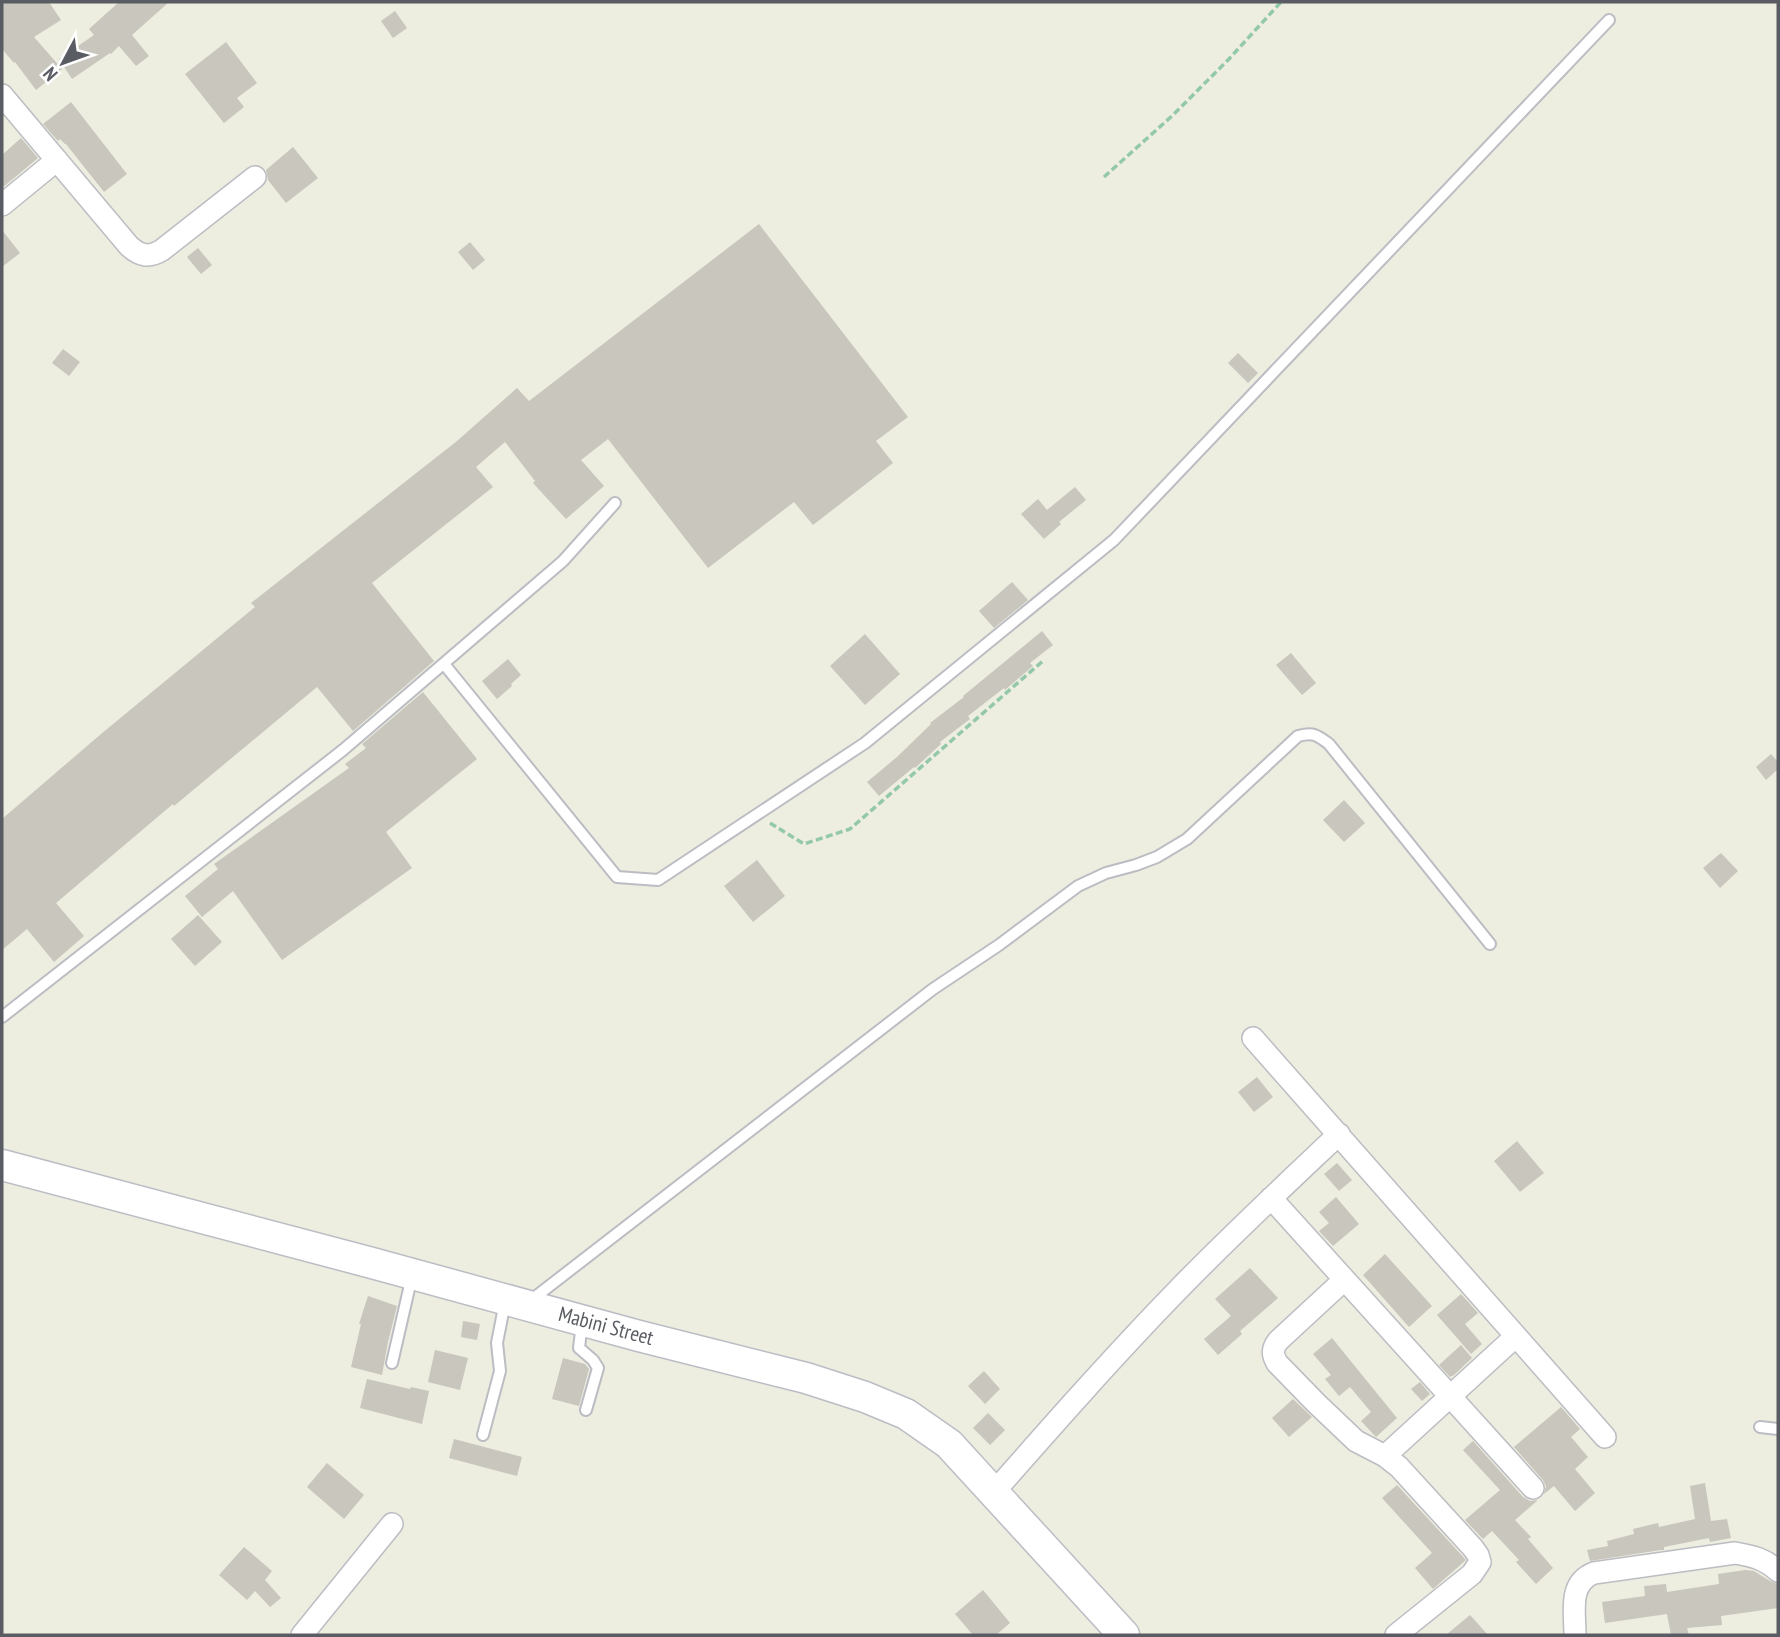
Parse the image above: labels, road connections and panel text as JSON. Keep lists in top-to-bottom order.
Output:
{
  "streets": {
    "main road": ["Mabini Street"]
  },
  "north": "bottom left"
}
